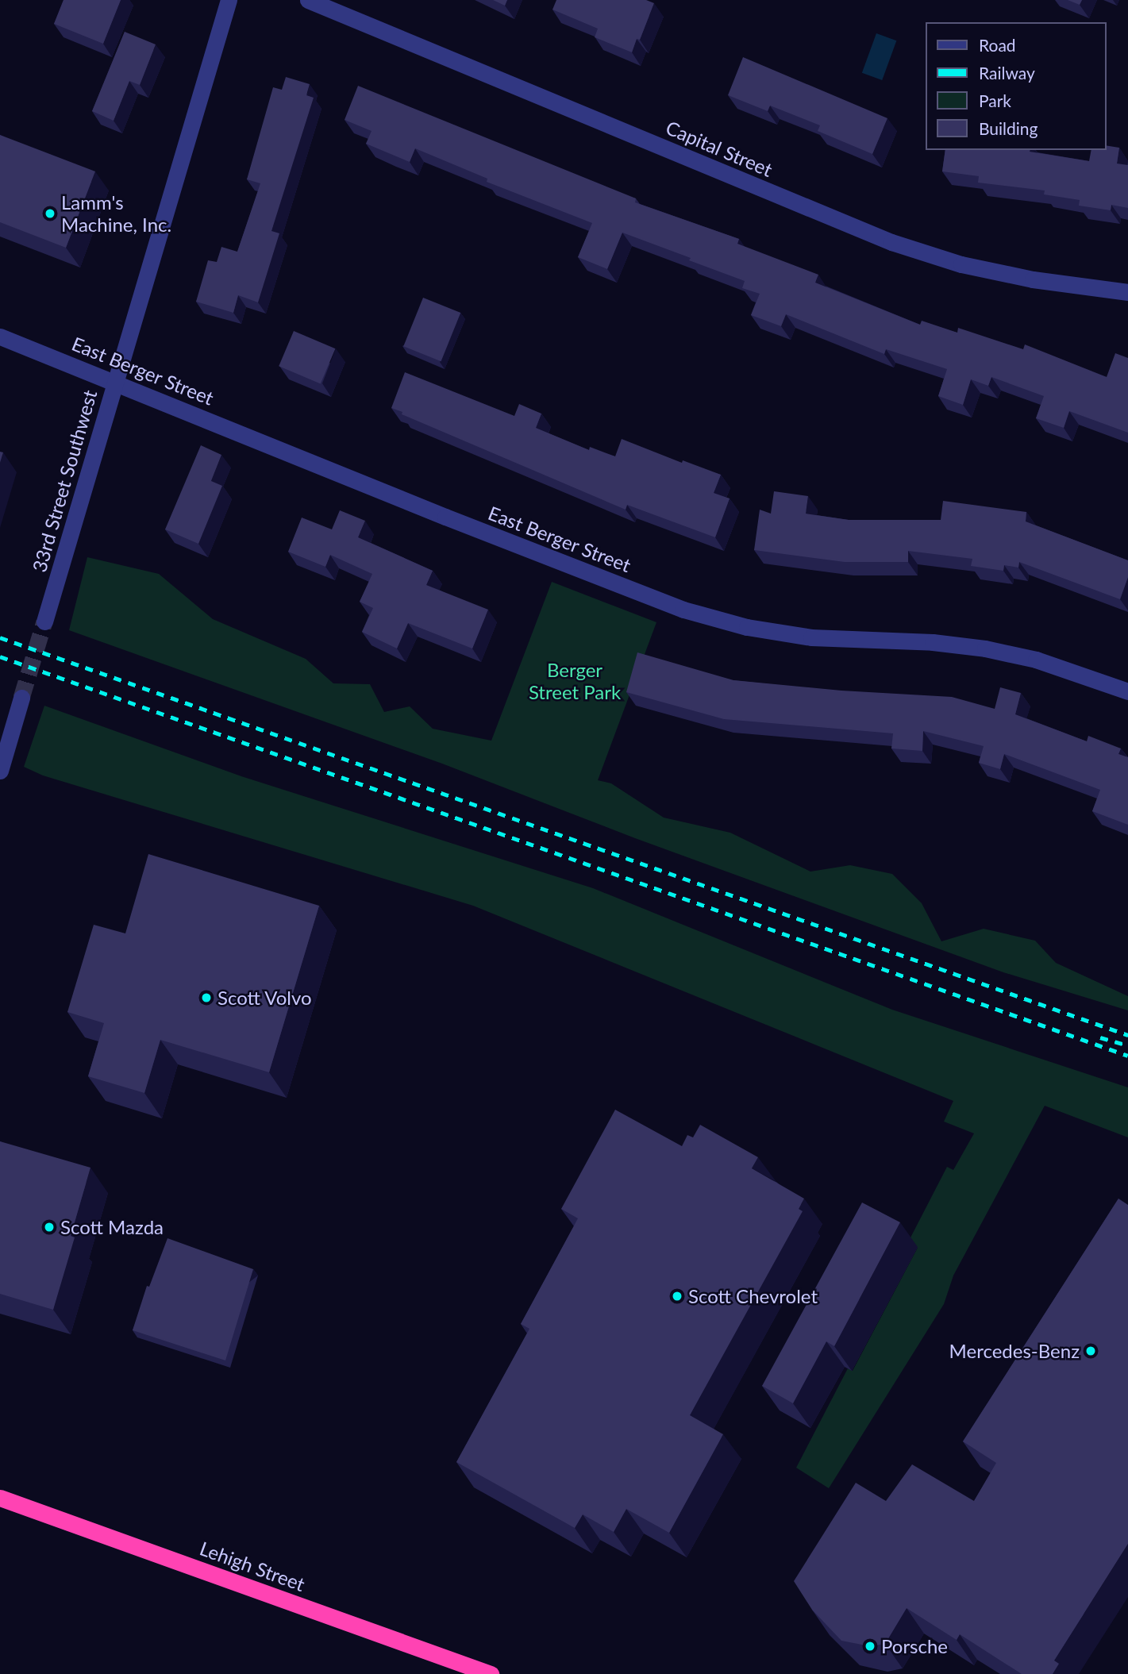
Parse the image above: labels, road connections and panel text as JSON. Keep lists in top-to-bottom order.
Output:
{
  "streets": {
    "highway": ["Lehigh Street"],
    "street": ["Capital Street", "East Berger Street", "33rd Street Southwest"]
  },
  "crossings": [
    ["East Berger Street", "33rd Street Southwest"]
  ],
  "parks": ["Berger Street Park"],
  "places": [
    "Lamm's Machine, Inc.",
    "Scott Volvo",
    "Scott Mazda",
    "Scott Chevrolet",
    "Mercedes-Benz",
    "Porsche"
  ],
  "legend": [
    "Road",
    "Railway",
    "Park",
    "Building"
  ]
}
